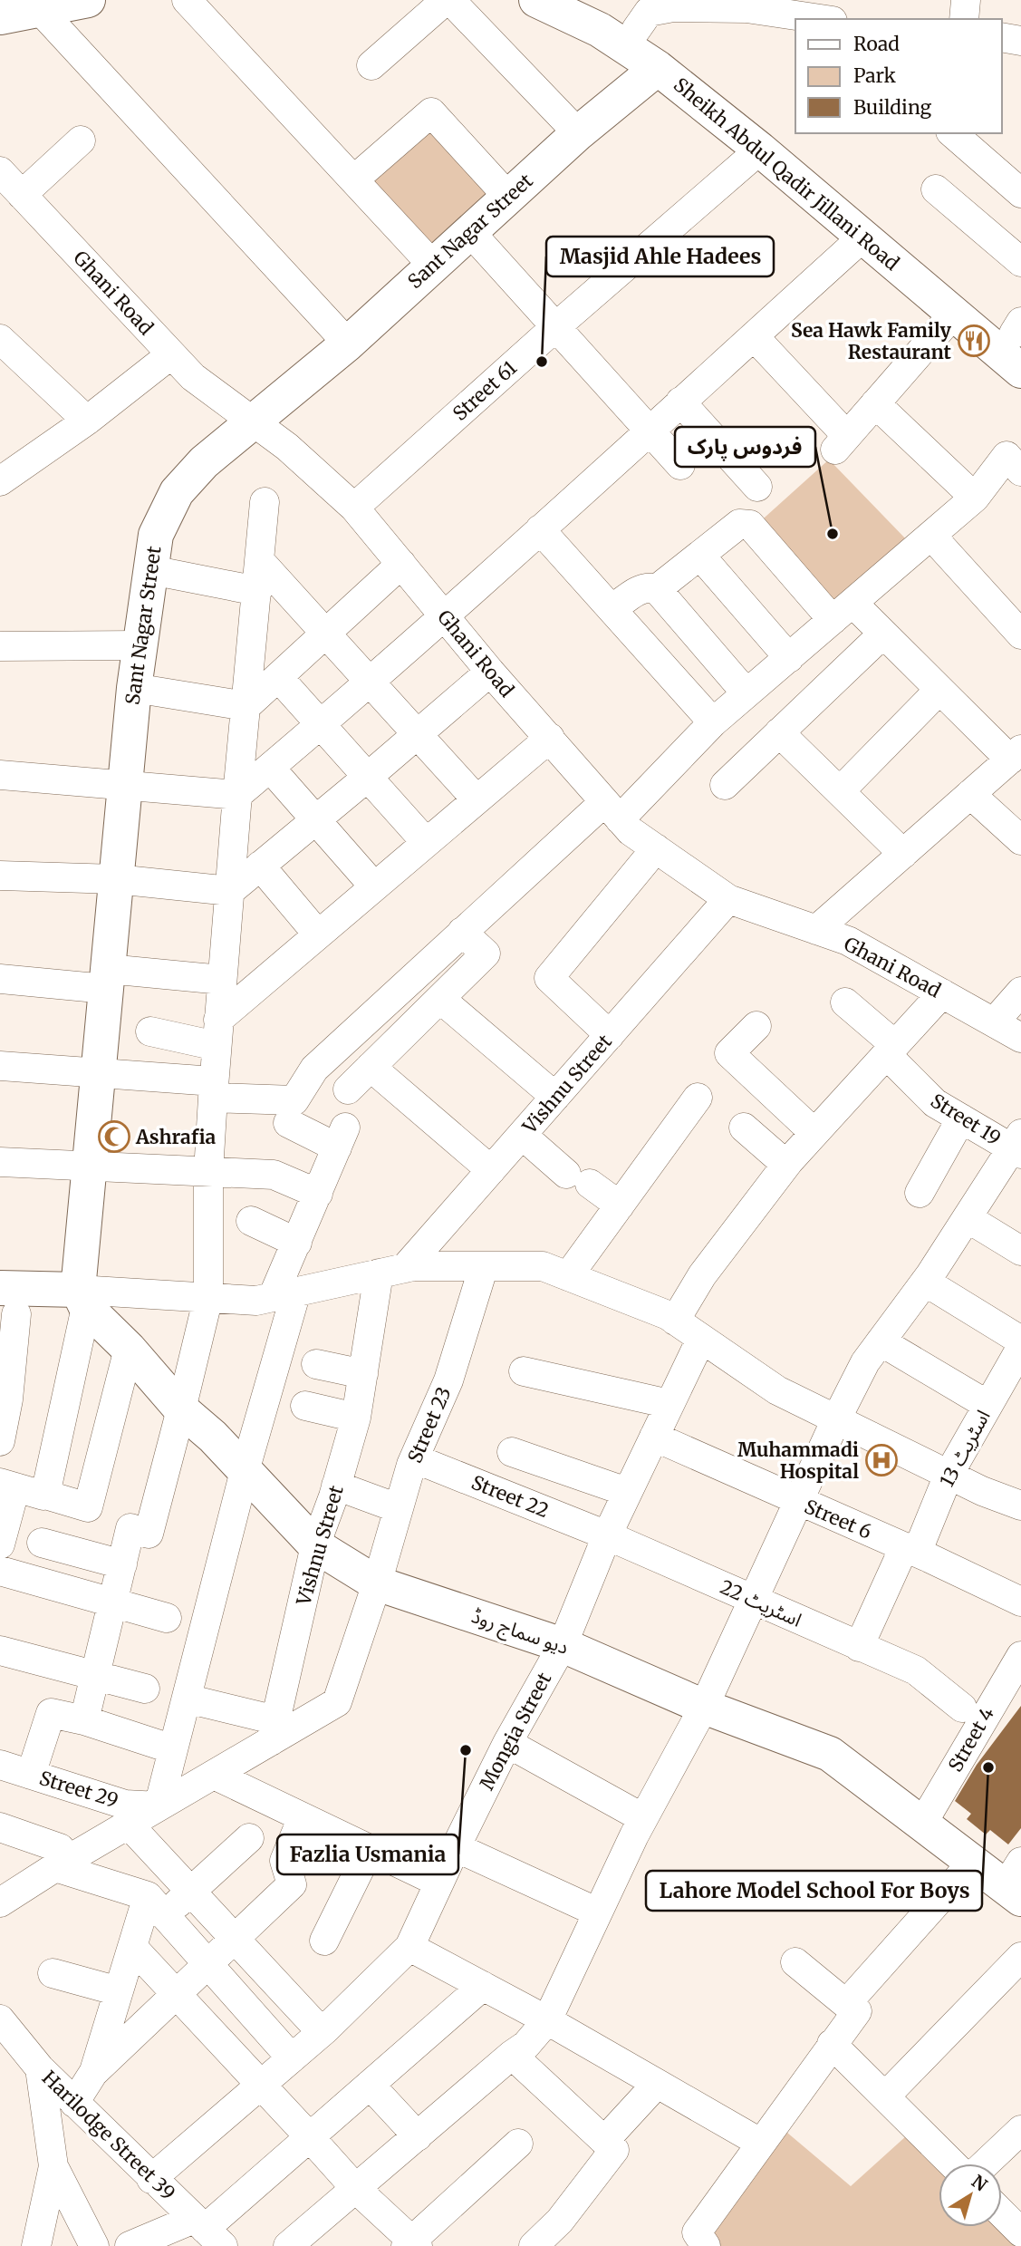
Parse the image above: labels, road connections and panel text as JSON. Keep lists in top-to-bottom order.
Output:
{
  "streets": {
    "main road": ["Sheikh Abdul Qadir Jillani Road", "Sant Nagar Street", "دیو سماج روڈ"],
    "street": [
      "Ghani Road",
      "Street 61",
      "Vishnu Street",
      "Street 19",
      "Street 23",
      "اسٹریٹ 13",
      "Street 22",
      "Street 6",
      "اسٹریٹ 22",
      "Mongia Street",
      "Street 4",
      "Street 29",
      "Harilodge Street 39"
    ]
  },
  "crossings": [
    ["Sheikh Abdul Qadir Jillani Road", "Sant Nagar Street"],
    ["Sheikh Abdul Qadir Jillani Road", "Street 61"],
    ["Sant Nagar Street", "Ghani Road"],
    ["Sant Nagar Street", "دیو سماج روڈ"],
    ["Ghani Road", "Street 61"],
    ["Ghani Road", "Vishnu Street"],
    ["Vishnu Street", "Street 23"],
    ["Vishnu Street", "دیو سماج روڈ"],
    ["Street 23", "Street 22"],
    ["Street 23", "دیو سماج روڈ"],
    ["Street 23", "Street 29"],
    ["اسٹریٹ 13", "Street 6"],
    ["اسٹریٹ 13", "اسٹریٹ 22"],
    ["Street 22", "اسٹریٹ 22"],
    ["Street 22", "Mongia Street"],
    ["Street 6", "Mongia Street"],
    ["اسٹریٹ 22", "Mongia Street"],
    ["دیو سماج روڈ", "Mongia Street"],
    ["دیو سماج روڈ", "Street 4"],
    ["Mongia Street", "Harilodge Street 39"]
  ],
  "places": {
    "restaurant": ["Sea Hawk Family Restaurant"],
    "other": [
      "Masjid Ahle Hadees",
      "فردوس پارک",
      "Fazlia Usmania",
      "Lahore Model School For Boys"
    ],
    "mosque": ["Ashrafia"],
    "hospital": ["Muhammadi Hospital"]
  },
  "legend": ["Road", "Park", "Building"],
  "north": "top right"
}
